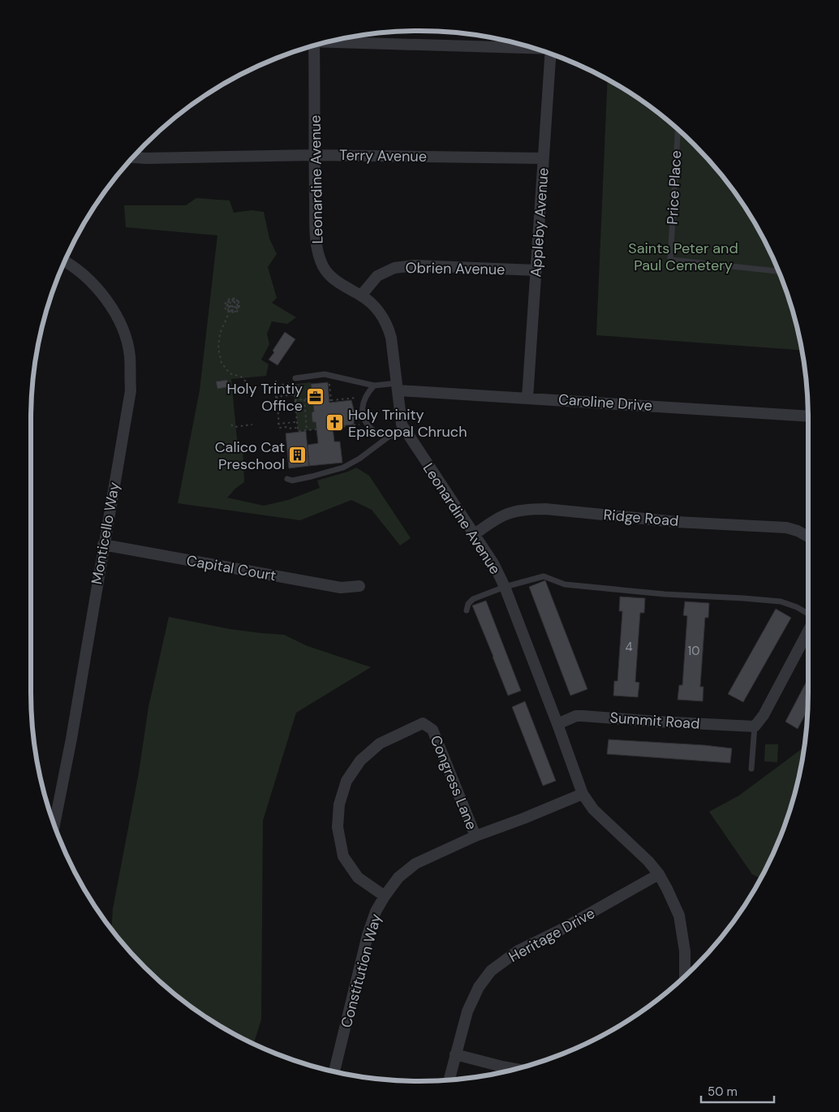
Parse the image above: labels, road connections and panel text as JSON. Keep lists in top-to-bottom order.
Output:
{
  "streets": {
    "street": [
      "Terry Avenue",
      "Leonardine Avenue",
      "Appleby Avenue",
      "Obrien Avenue",
      "Caroline Drive",
      "Ridge Road",
      "Monticello Way",
      "Capital Court",
      "Summit Road",
      "Congress Lane",
      "Heritage Drive",
      "Constitution Way"
    ],
    "lane": ["Price Place"]
  },
  "crossings": [
    ["Terry Avenue", "Leonardine Avenue"],
    ["Terry Avenue", "Appleby Avenue"],
    ["Leonardine Avenue", "Obrien Avenue"],
    ["Leonardine Avenue", "Caroline Drive"],
    ["Leonardine Avenue", "Ridge Road"],
    ["Leonardine Avenue", "Summit Road"],
    ["Leonardine Avenue", "Heritage Drive"],
    ["Leonardine Avenue", "Constitution Way"],
    ["Appleby Avenue", "Obrien Avenue"],
    ["Appleby Avenue", "Caroline Drive"],
    ["Monticello Way", "Capital Court"],
    ["Congress Lane", "Constitution Way"]
  ],
  "parks": ["Saints Peter and Paul Cemetery"],
  "places": {
    "office": ["Holy Trintiy Office"],
    "church": ["Holy Trinity Episcopal Chruch"],
    "building": ["Calico Cat Preschool"]
  },
  "house_numbers": ["4", "10"],
  "scale_bar": "50 m"
}
